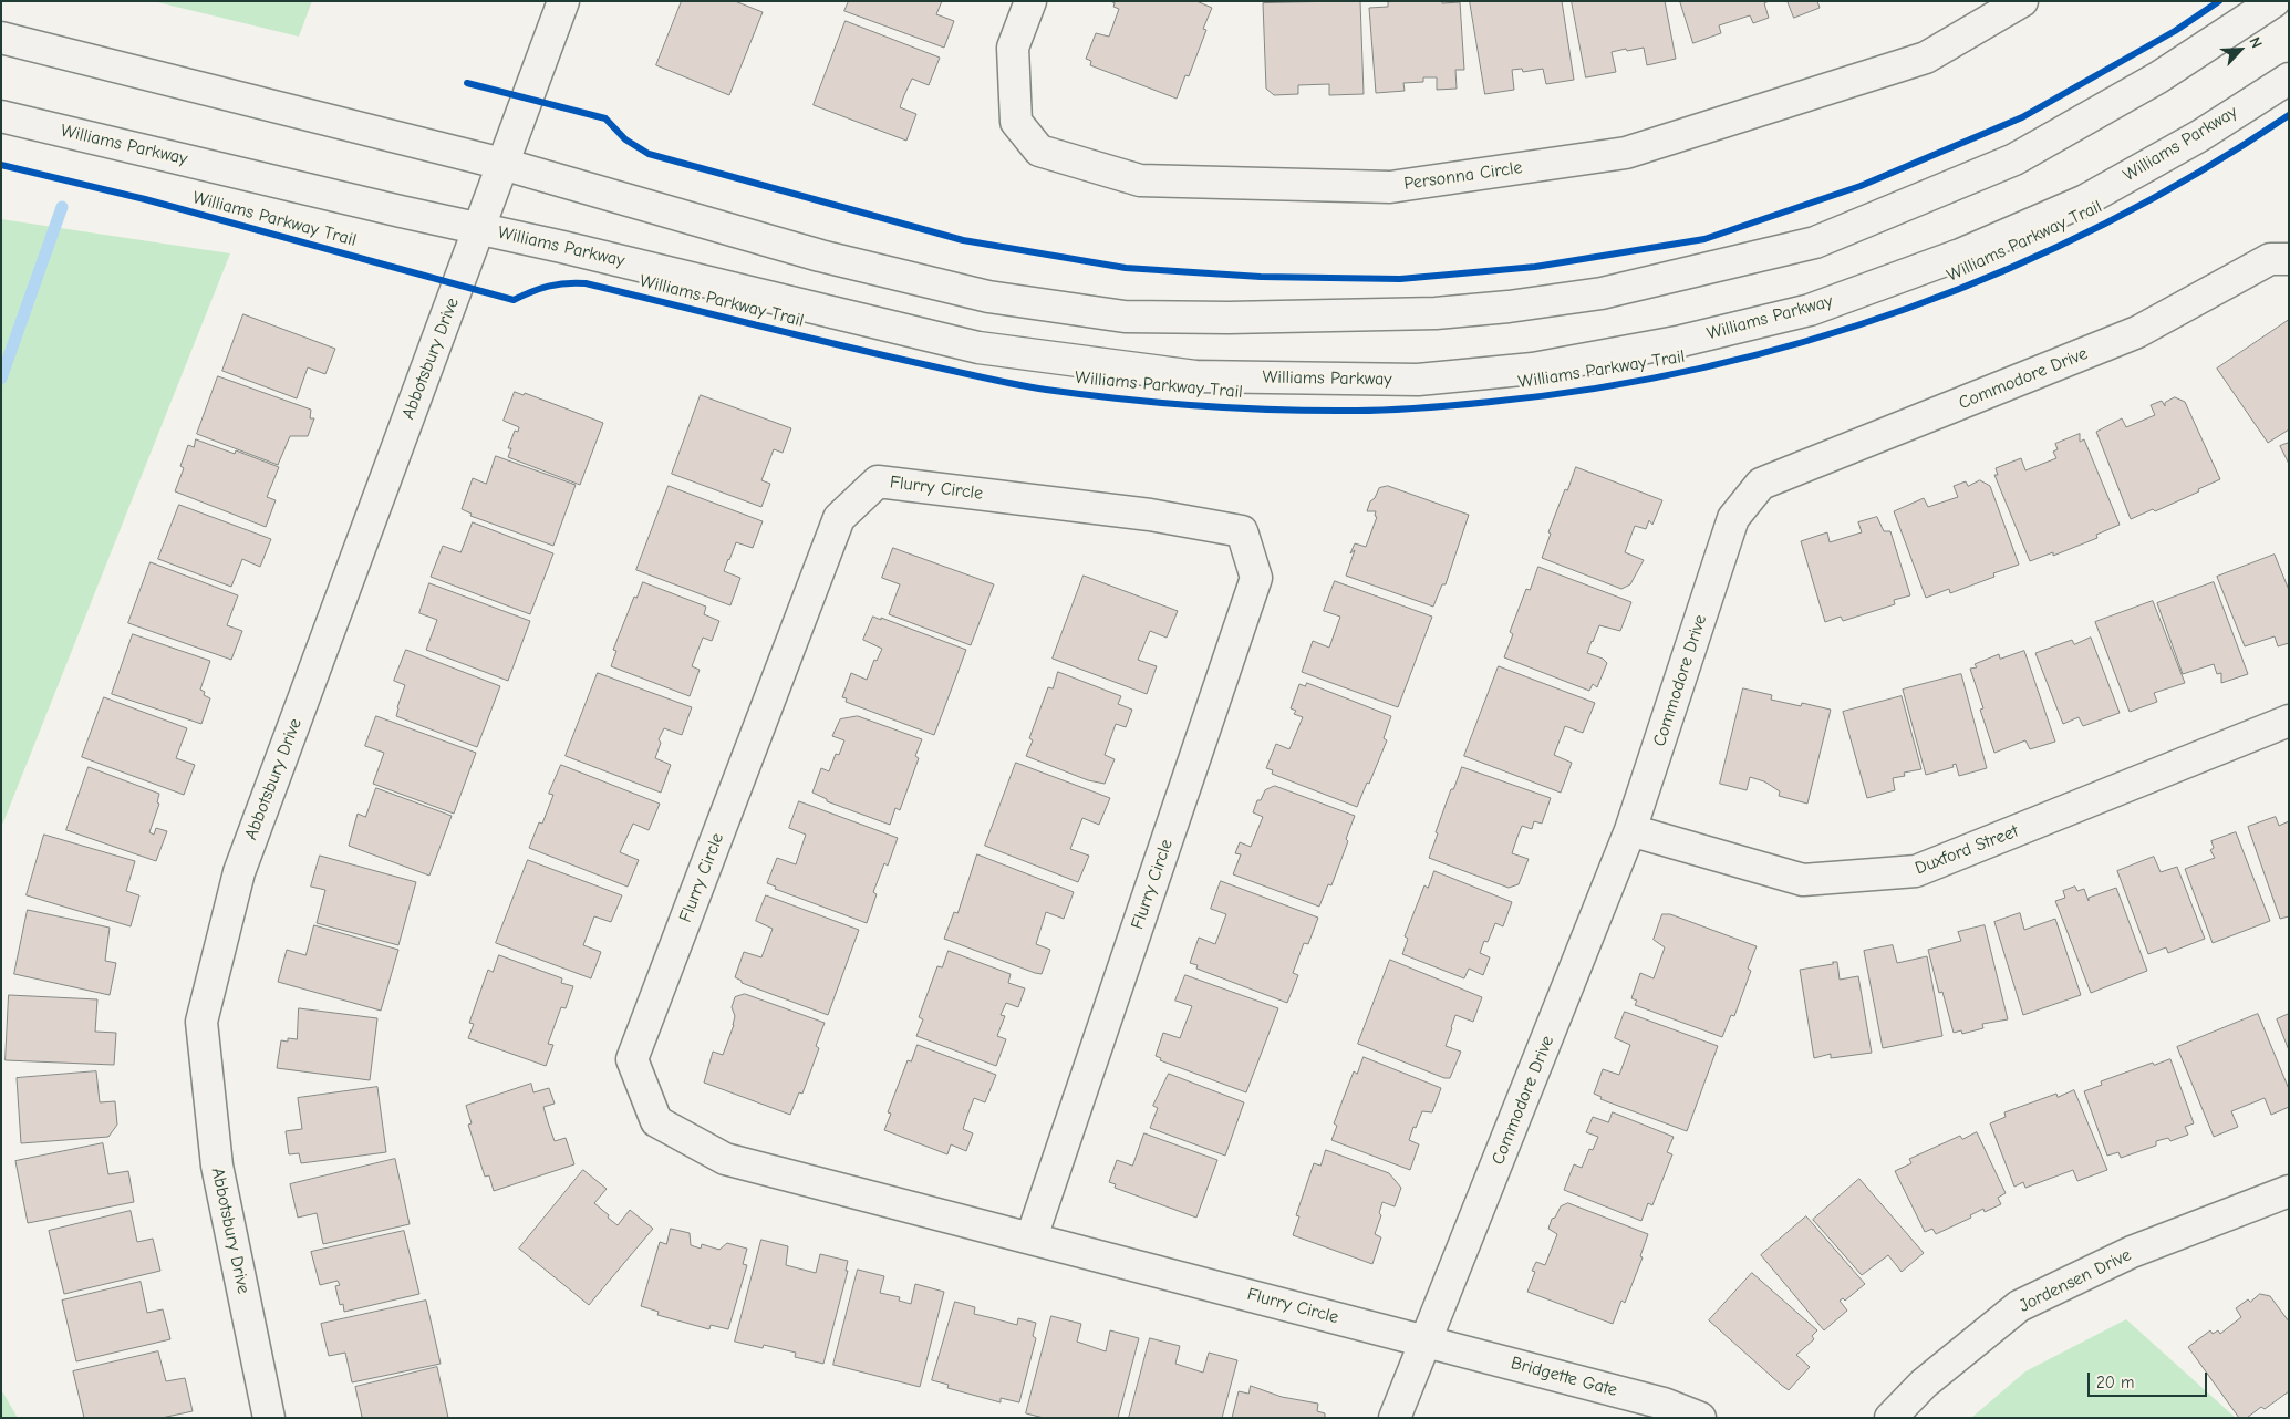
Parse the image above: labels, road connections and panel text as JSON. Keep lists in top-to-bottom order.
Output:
{
  "streets": {
    "street": [
      "Williams Parkway",
      "Personna Circle",
      "Abbotsbury Drive",
      "Commodore Drive",
      "Flurry Circle",
      "Duxford Street",
      "Jordensen Drive",
      "Bridgette Gate"
    ],
    "cycle path": ["Williams Parkway Trail"]
  },
  "crossings": [
    ["Williams Parkway", "Abbotsbury Drive"],
    ["Commodore Drive", "Flurry Circle"],
    ["Commodore Drive", "Duxford Street"],
    ["Commodore Drive", "Bridgette Gate"],
    ["Flurry Circle", "Bridgette Gate"]
  ],
  "scale_bar": "20 m",
  "north": "top right"
}
